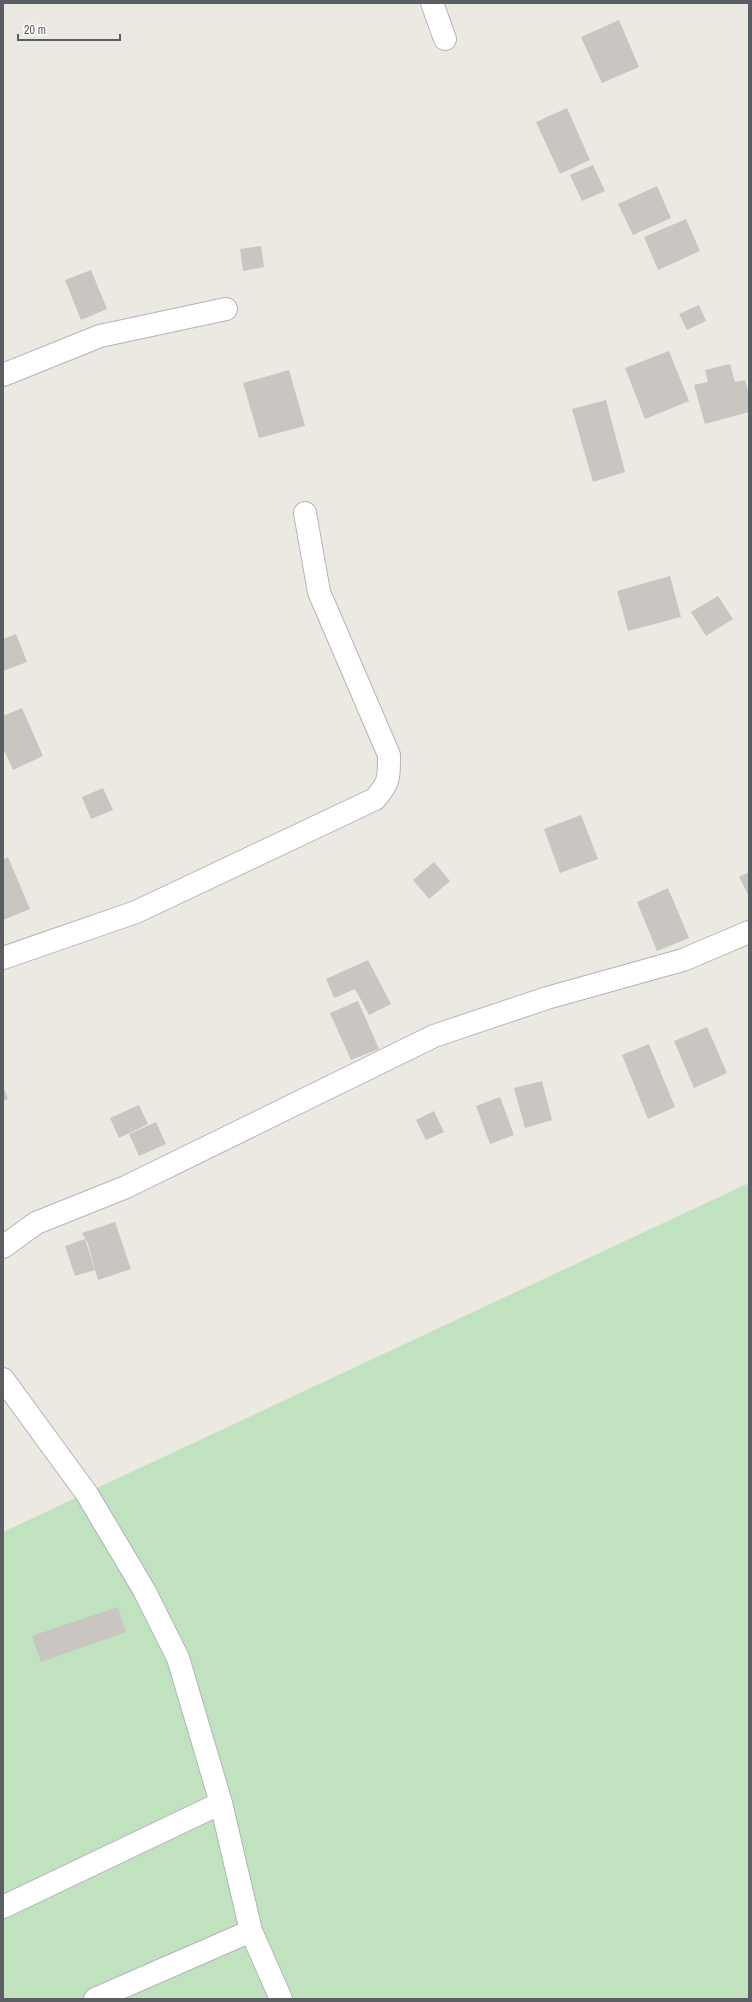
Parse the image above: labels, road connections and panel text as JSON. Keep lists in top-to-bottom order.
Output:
{
  "scale_bar": "20 m"
}
